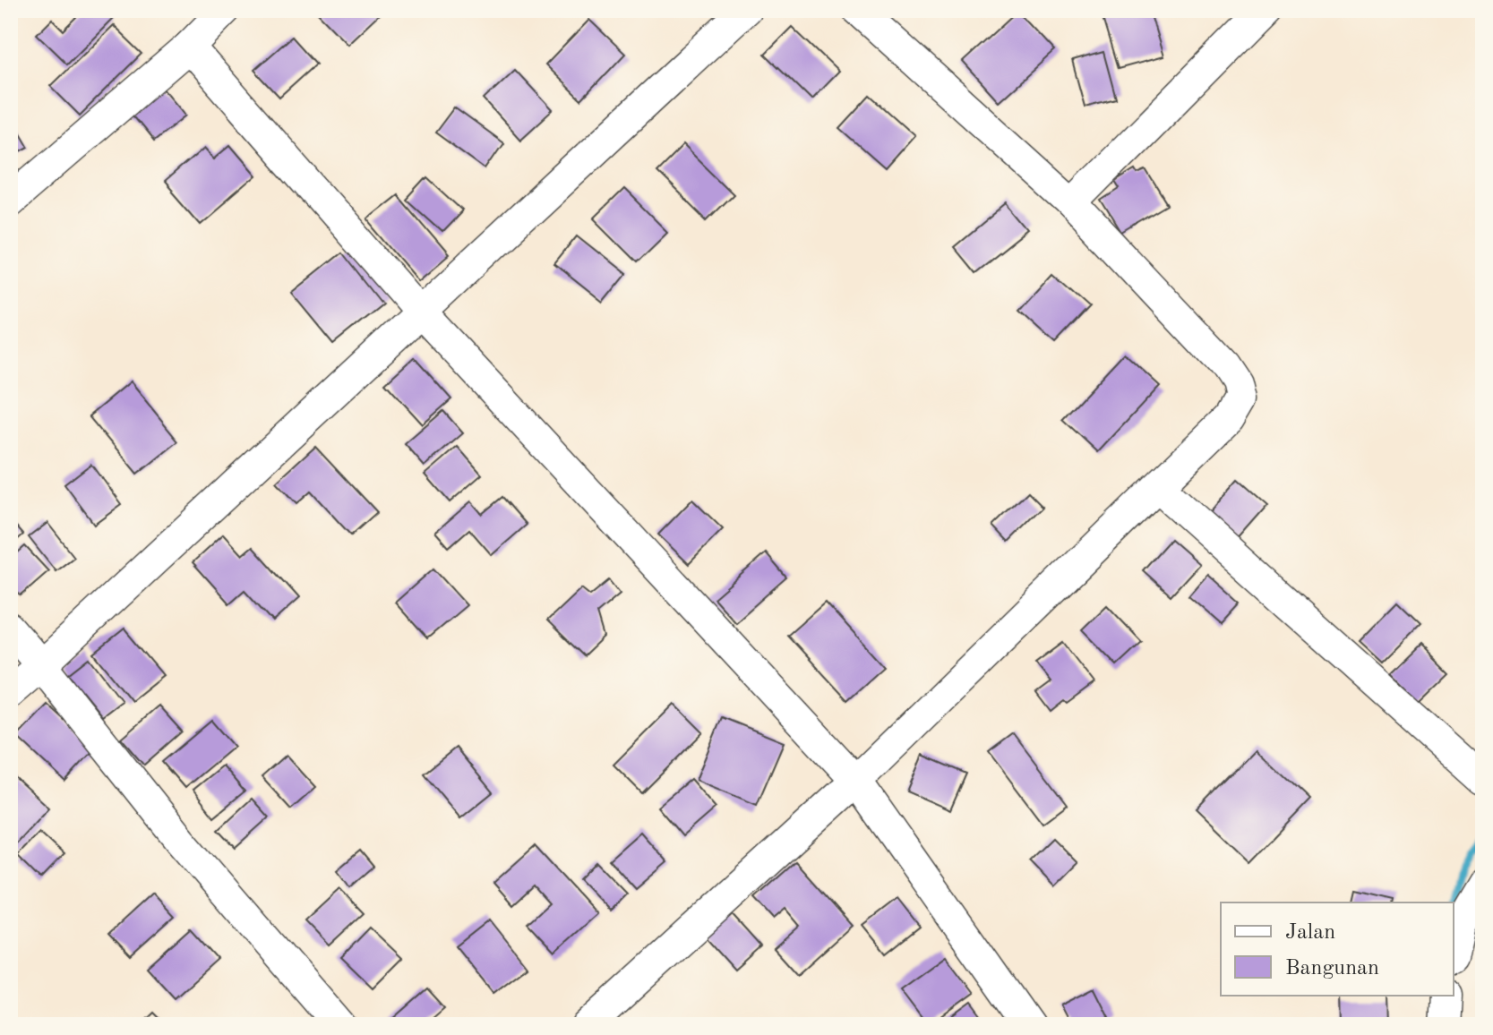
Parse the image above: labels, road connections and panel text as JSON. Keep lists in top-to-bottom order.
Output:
{
  "legend": ["Jalan", "Bangunan"]
}
